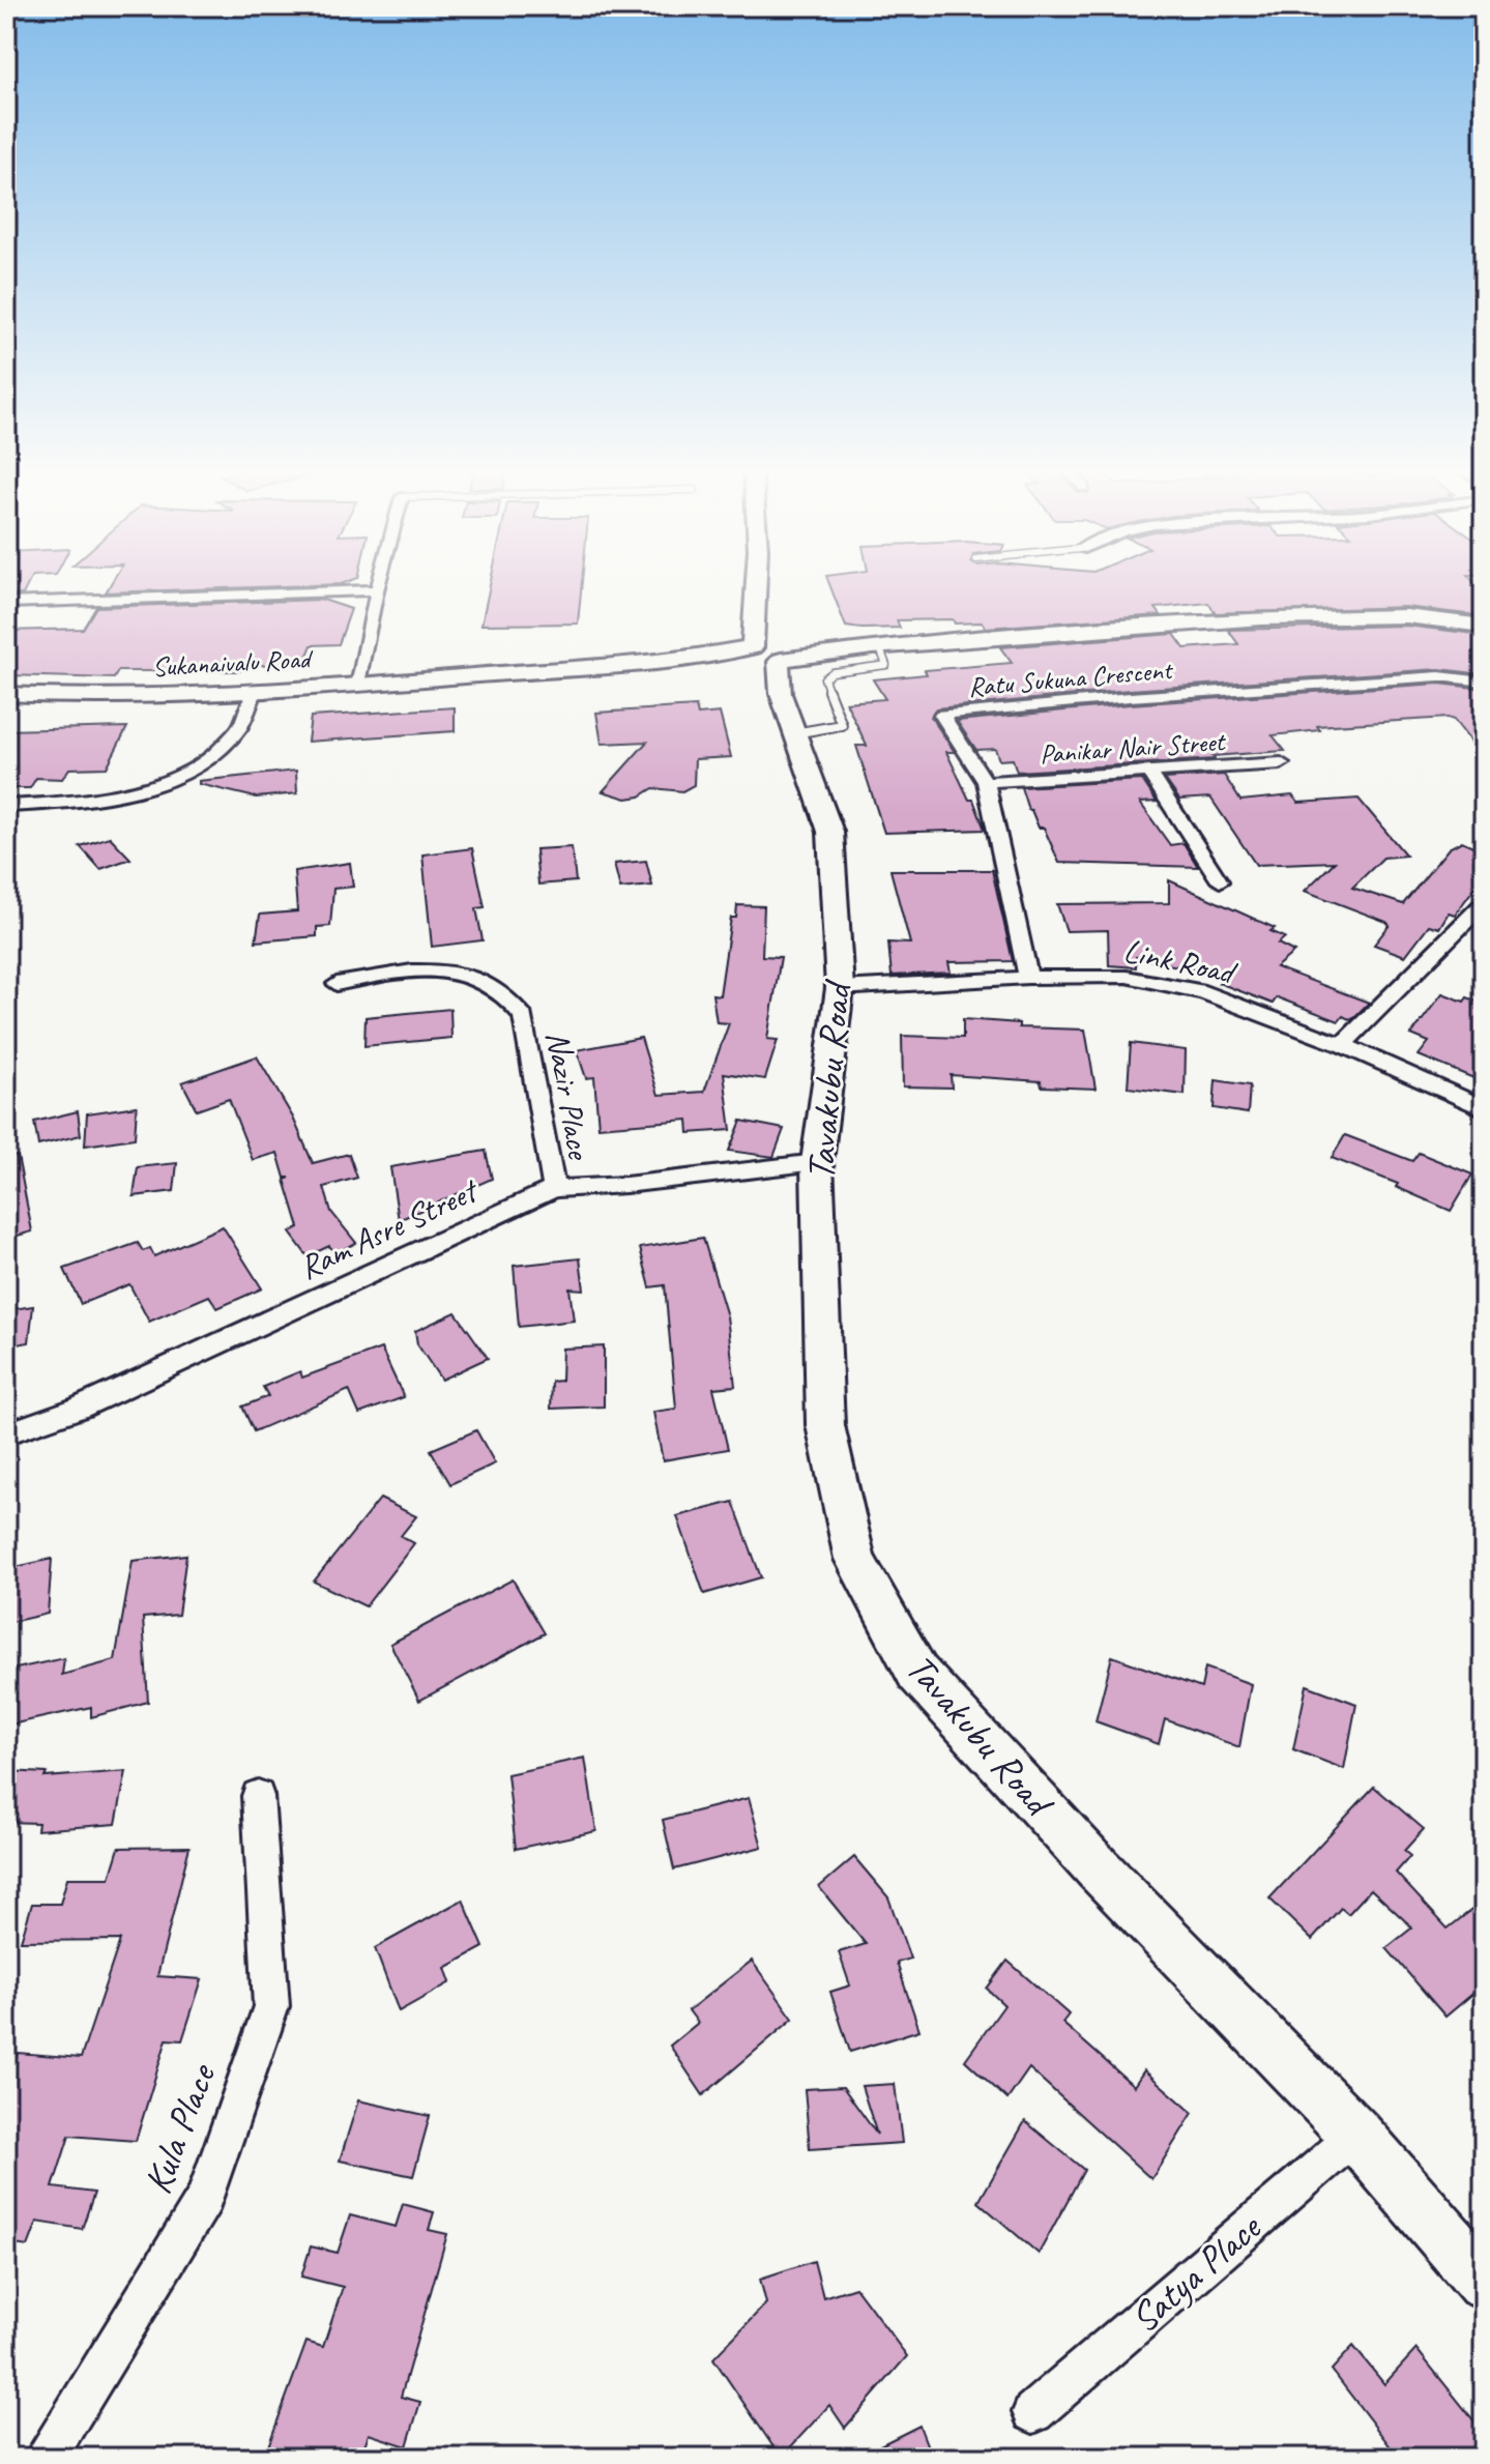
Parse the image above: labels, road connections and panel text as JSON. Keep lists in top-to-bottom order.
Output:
{
  "streets": {
    "main road": ["Sukanaivalu Road", "Tavakubu Road"],
    "street": [
      "Ratu Sukuna Crescent",
      "Panikar Nair Street",
      "Link Road",
      "Nazir Place",
      "Ram Asre Street",
      "Kula Place",
      "Satya Place"
    ]
  },
  "crossings": [
    ["Sukanaivalu Road", "Tavakubu Road"],
    ["Ratu Sukuna Crescent", "Panikar Nair Street"],
    ["Ratu Sukuna Crescent", "Link Road"],
    ["Link Road", "Tavakubu Road"],
    ["Tavakubu Road", "Ram Asre Street"],
    ["Tavakubu Road", "Satya Place"],
    ["Nazir Place", "Ram Asre Street"]
  ]
}
